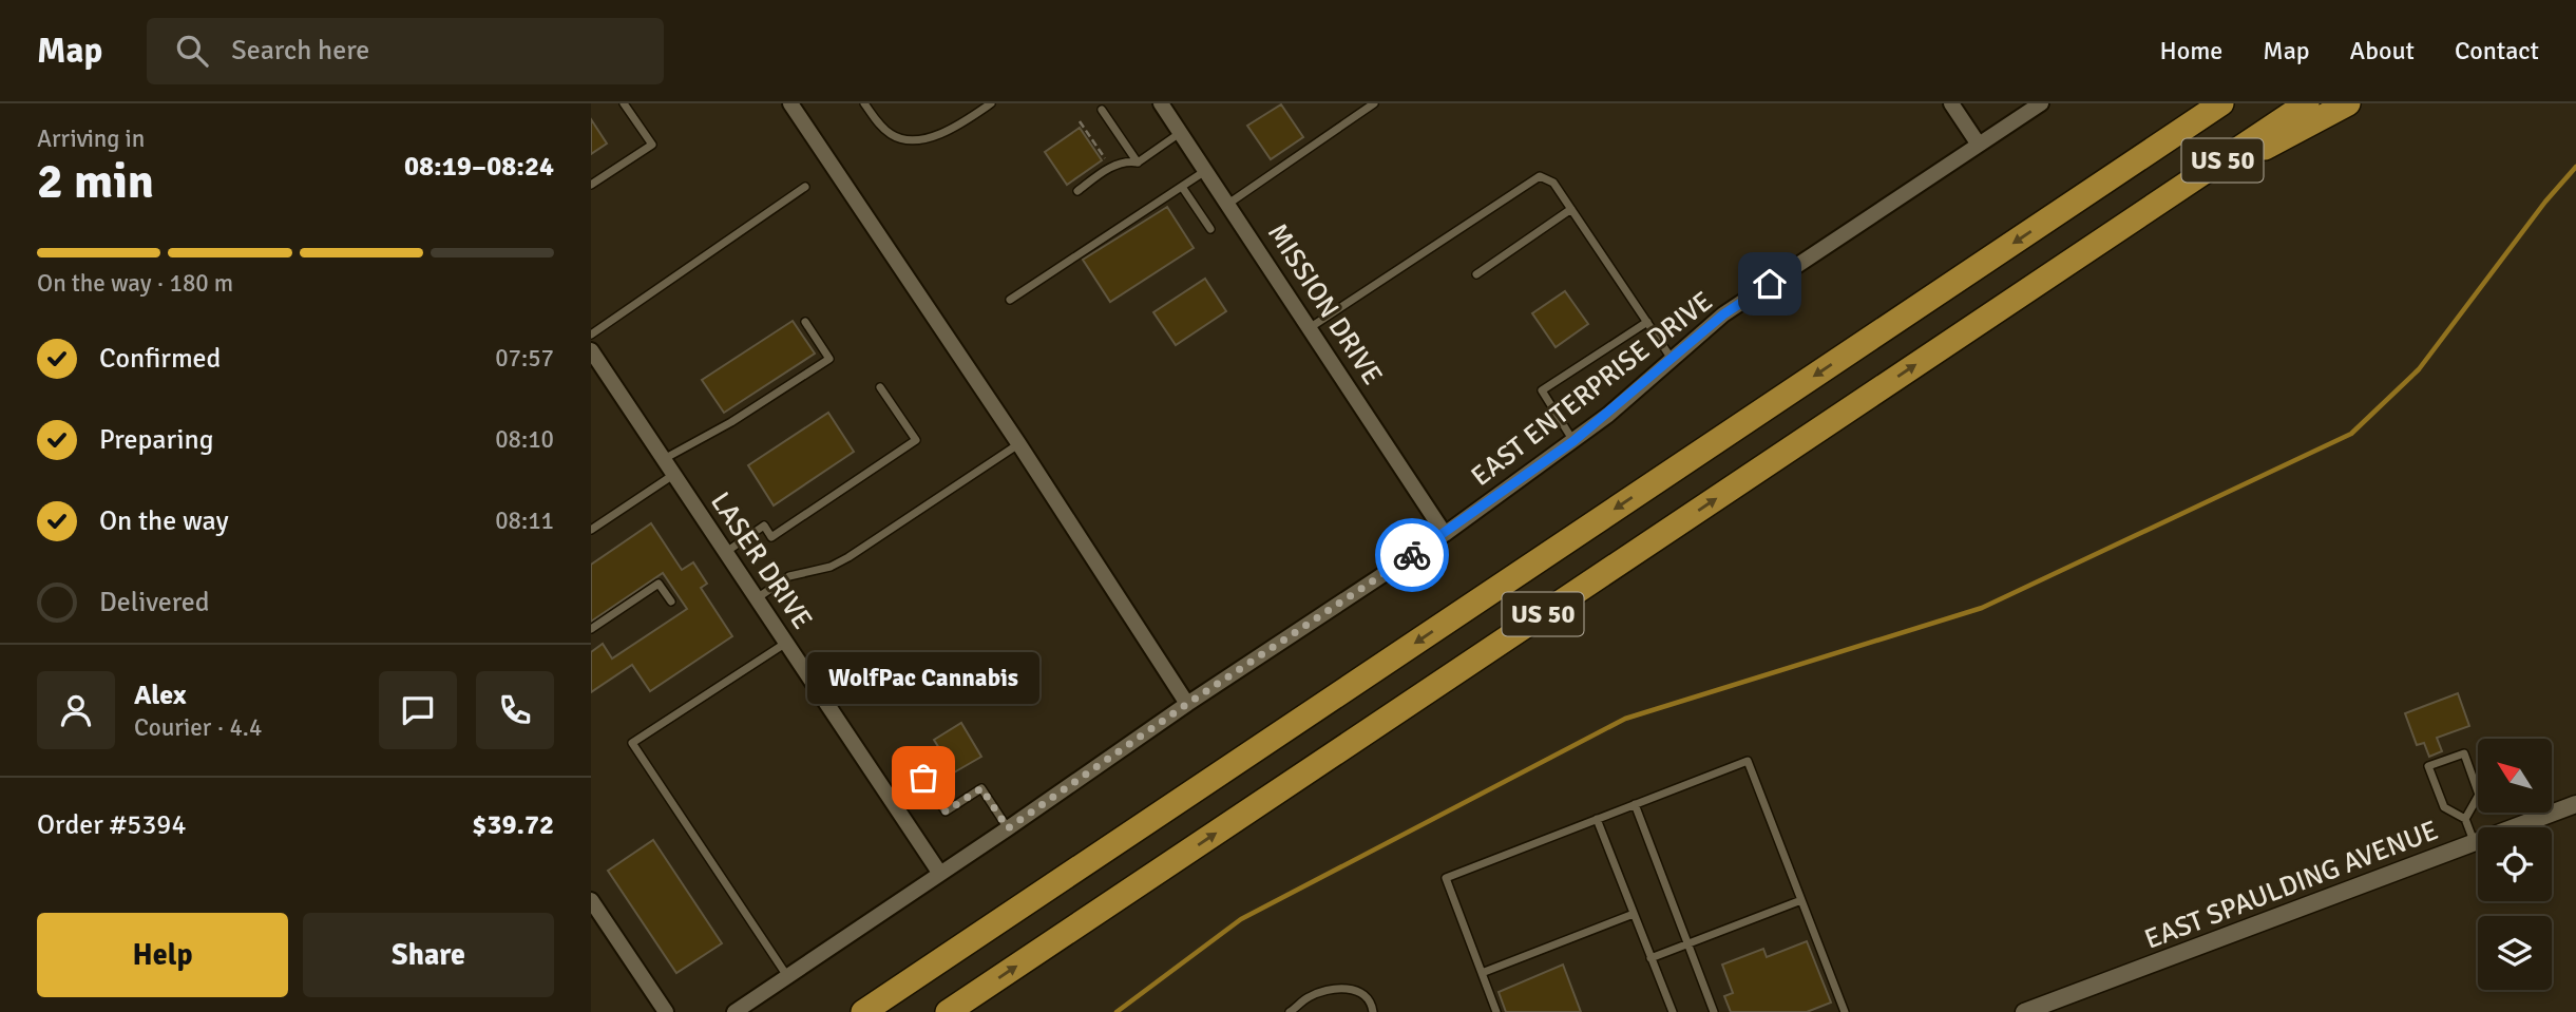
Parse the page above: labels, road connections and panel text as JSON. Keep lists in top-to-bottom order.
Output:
{
  "streets": {
    "highway": ["US 50"],
    "street": [
      "MISSION DRIVE",
      "EAST ENTERPRISE DRIVE",
      "LASER DRIVE",
      "EAST SPAULDING AVENUE"
    ]
  },
  "crossings": [
    ["MISSION DRIVE", "EAST ENTERPRISE DRIVE"],
    ["EAST ENTERPRISE DRIVE", "LASER DRIVE"]
  ],
  "places": ["WolfPac Cannabis"],
  "north": "top left",
  "page": {
    "header": "Map",
    "search": "Search here",
    "nav": [
      "Home",
      "Map",
      "About",
      "Contact"
    ],
    "heading": ["2 min", "Arriving in", "08:19–08:24"],
    "panel": [
      "Alex",
      "Courier · 4.4",
      "Order #5394",
      "$39.72"
    ],
    "bar": "On the way · 180 m",
    "list": [
      ["Confirmed", "07:57"],
      ["Preparing", "08:10"],
      ["On the way", "08:11"],
      "Delivered"
    ],
    "bubble": "WolfPac Cannabis",
    "buttons": ["Help", "Share"]
  }
}
